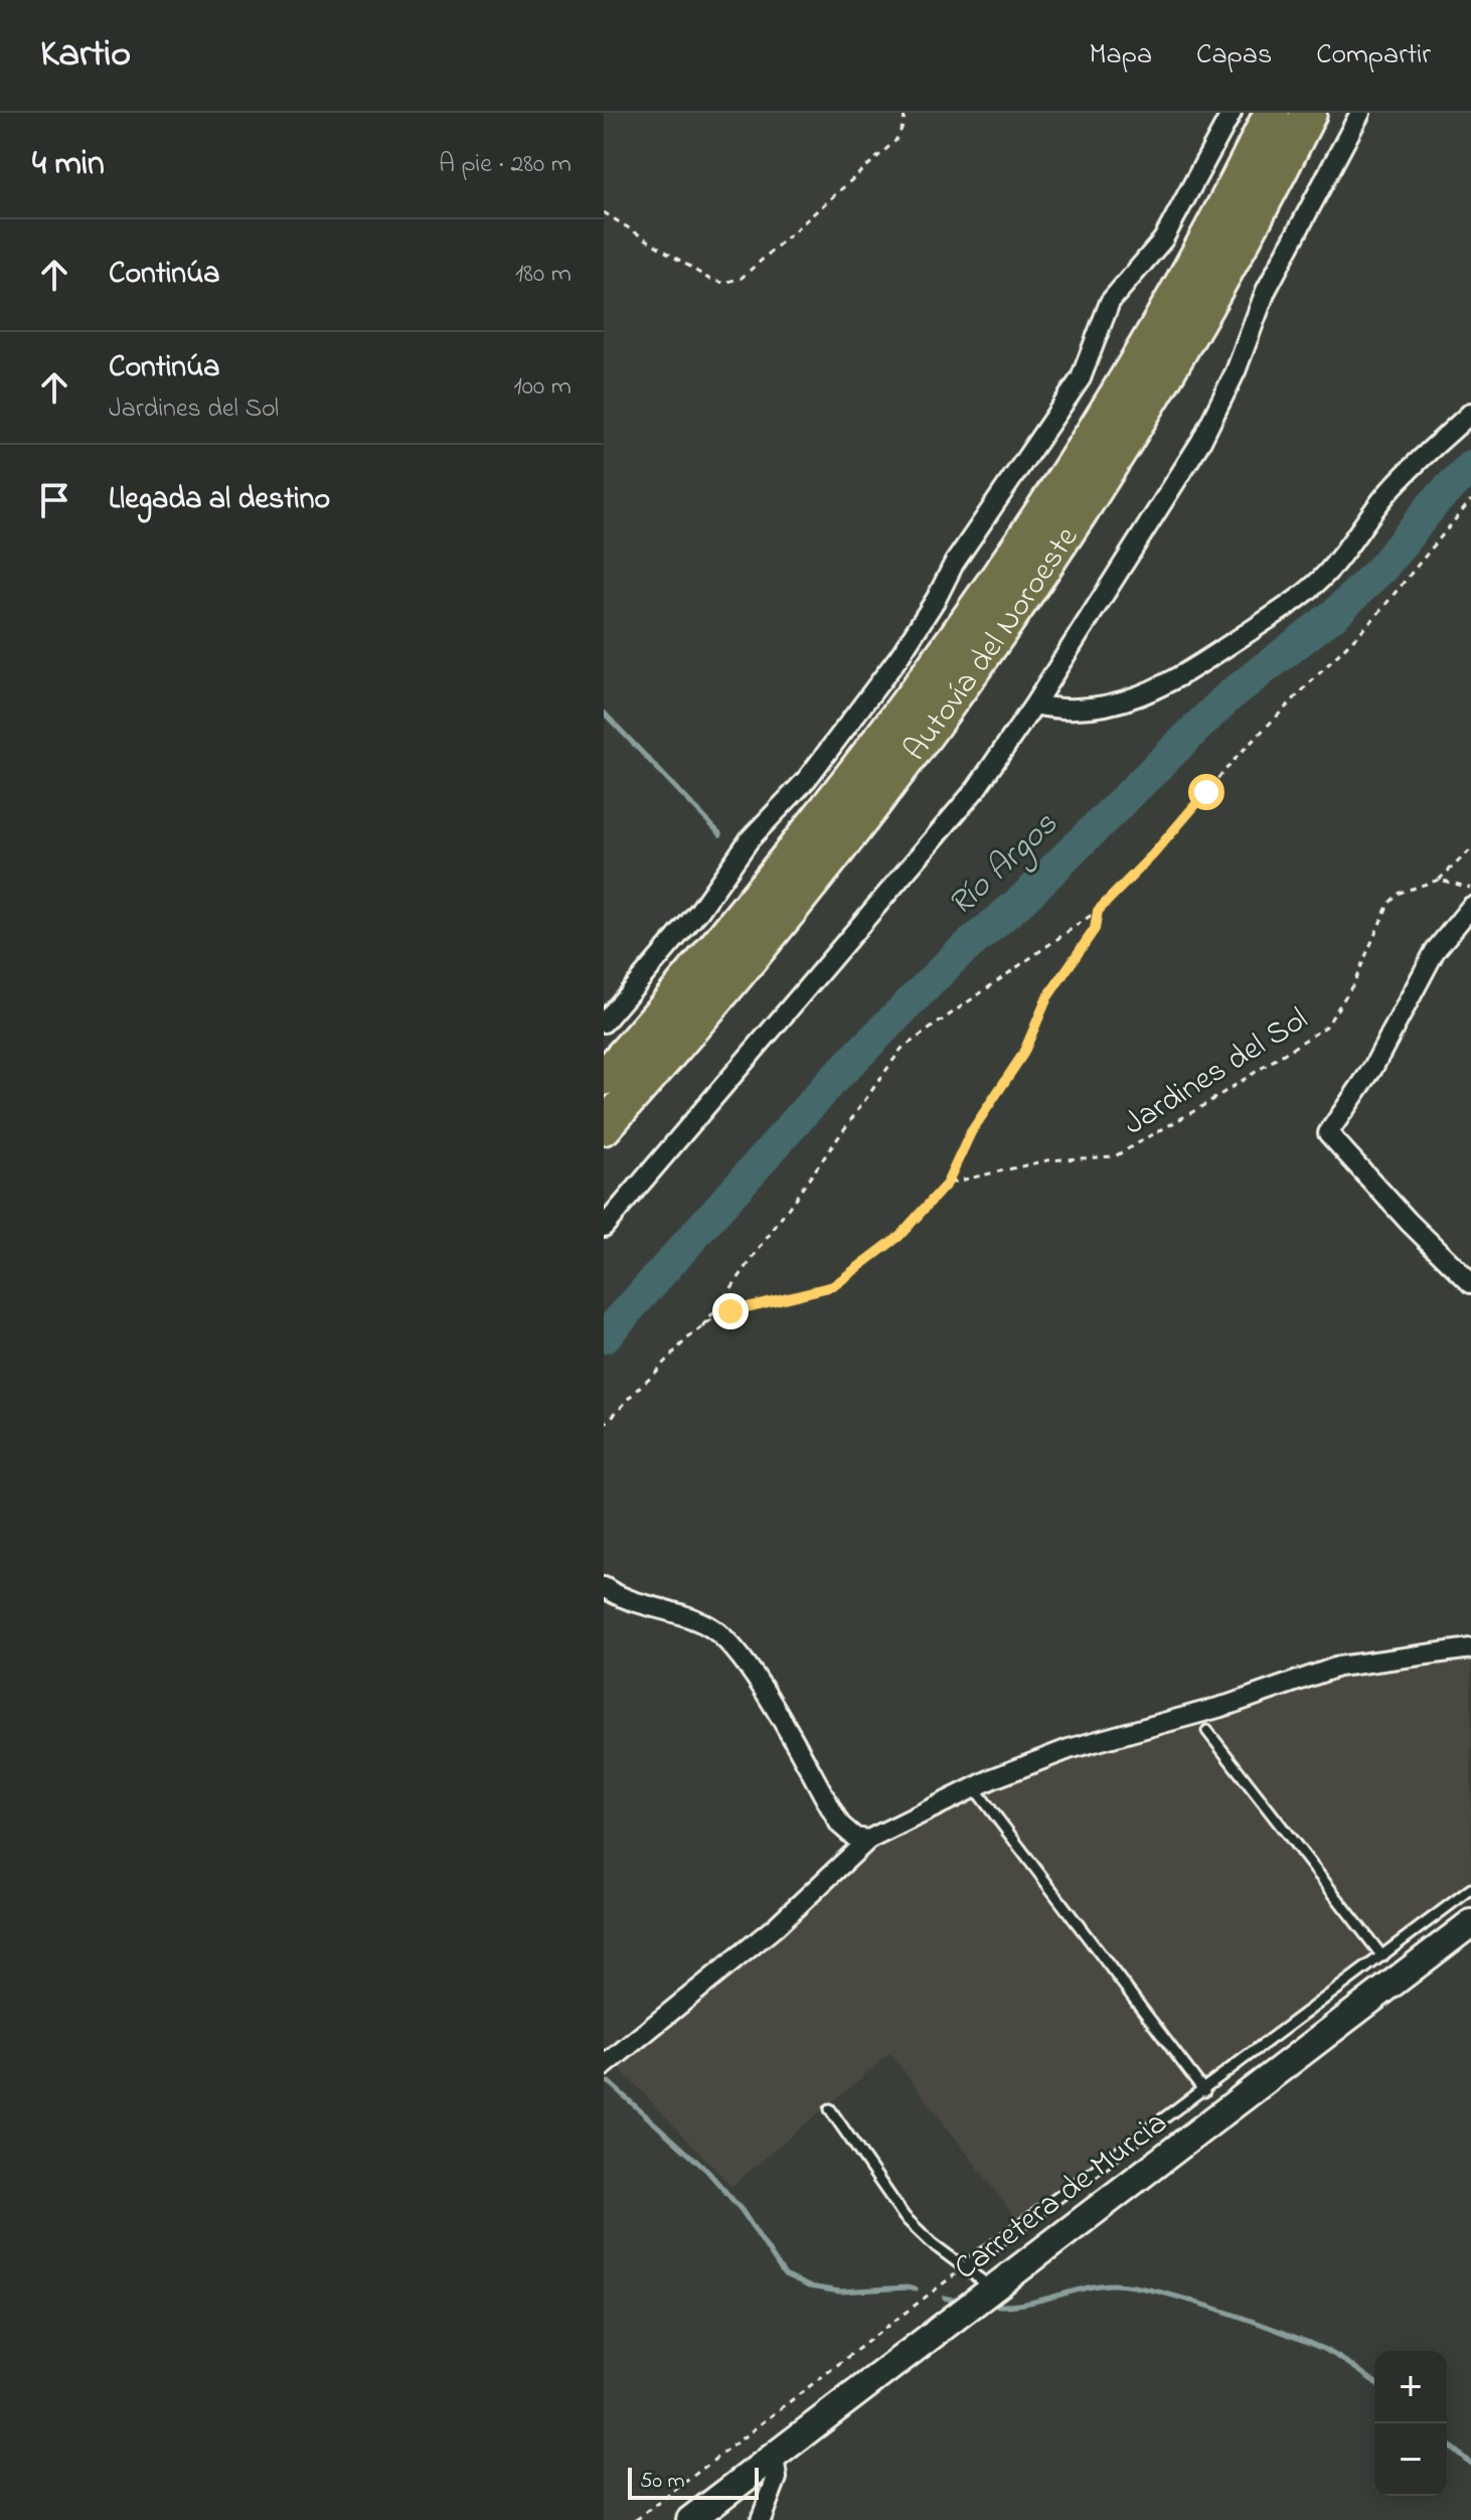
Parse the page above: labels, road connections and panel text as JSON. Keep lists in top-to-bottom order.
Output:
{
  "streets": {
    "highway": ["Autovía del Noroeste"],
    "main road": ["Carretera de Murcia"],
    "path": ["Jardines del Sol"]
  },
  "water": ["Río Argos"],
  "scale_bar": "50 m",
  "page": {
    "header": "Kartio",
    "nav": ["Mapa", "Capas", "Compartir"],
    "heading": ["4 min", "A pie · 280 m"],
    "list": [
      ["Continúa", "180 m"],
      ["Continúa", "Jardines del Sol", "100 m"],
      "Llegada al destino"
    ],
    "map_buttons": ["+", "−"],
    "scale": "50 m"
  }
}
